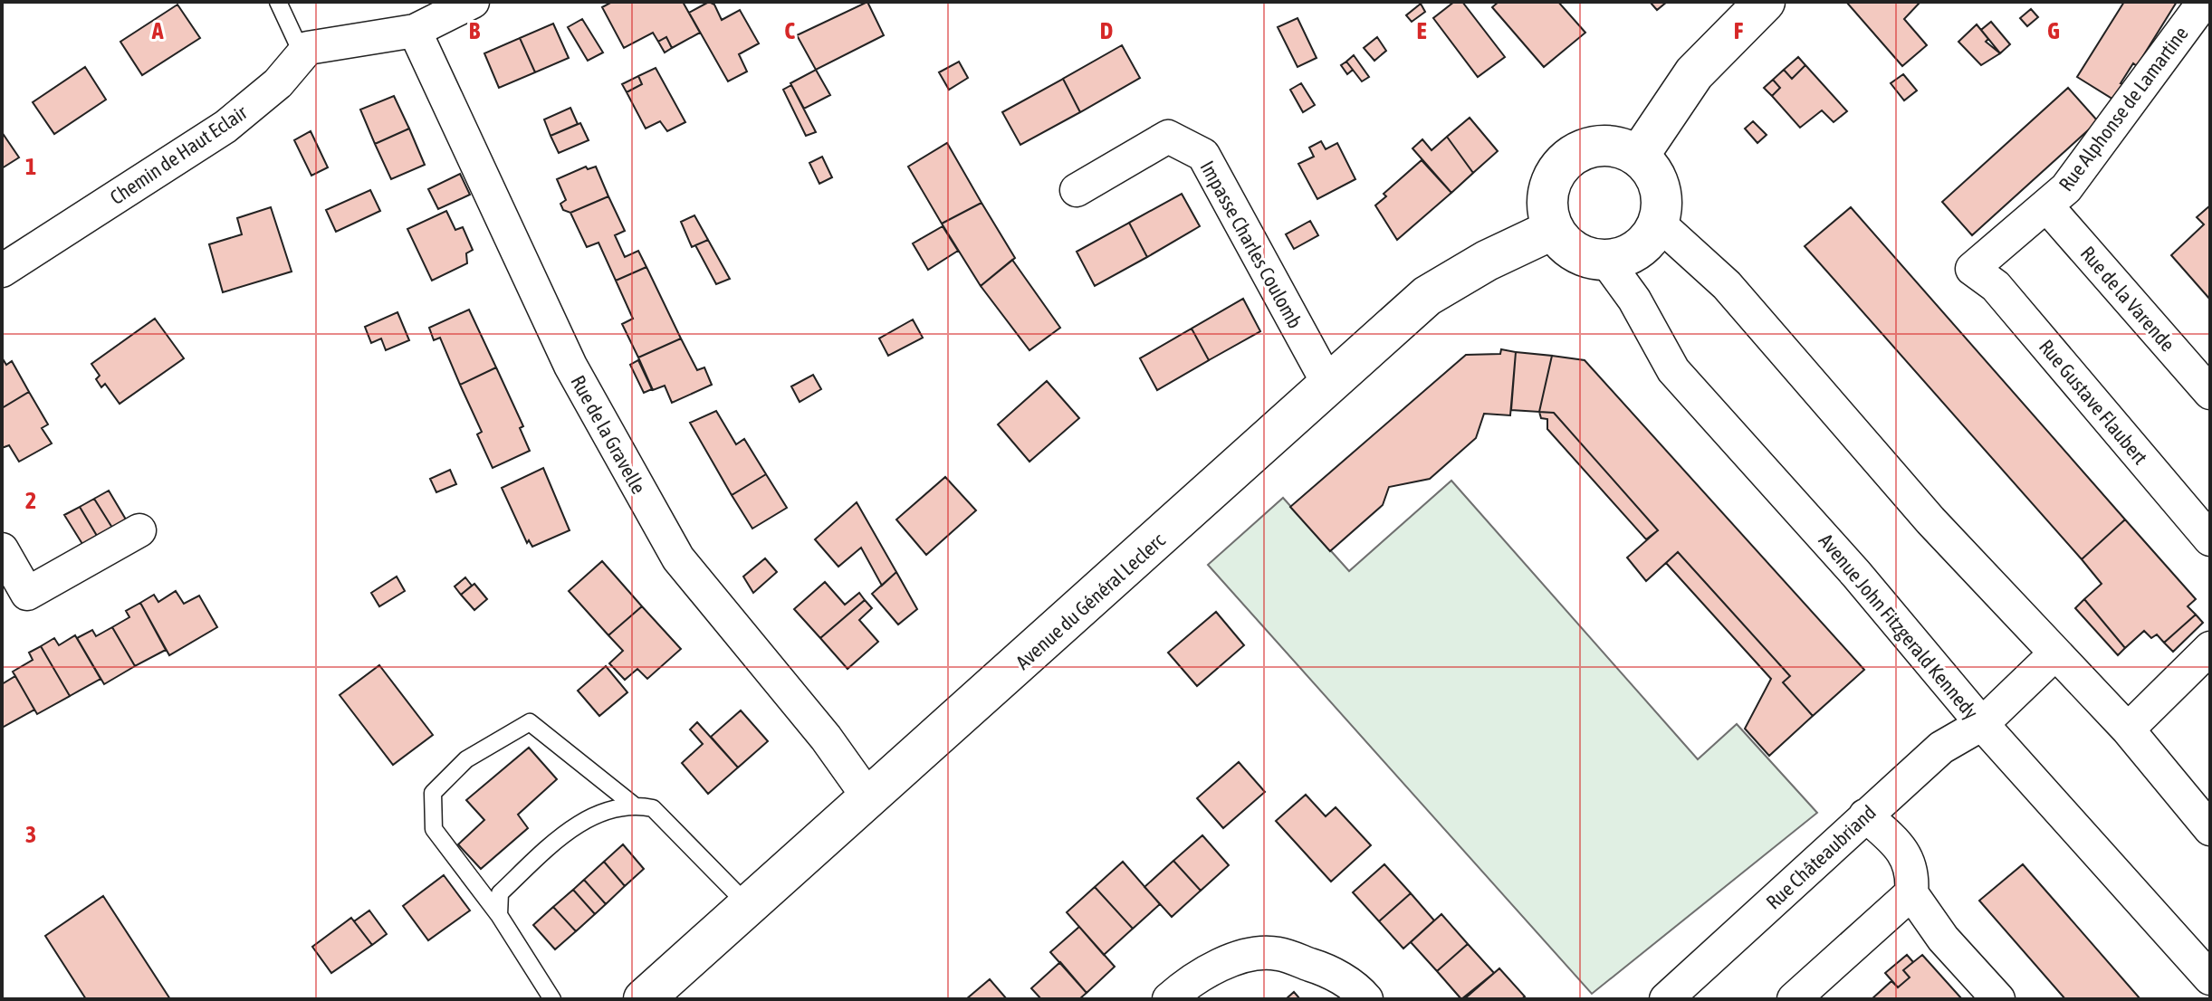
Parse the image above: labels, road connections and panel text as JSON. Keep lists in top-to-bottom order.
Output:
{
  "streets": {
    "main road": ["Avenue du Général Leclerc"],
    "street": [
      "Rue Alphonse de Lamartine",
      "Chemin de Haut Eclair",
      "Impasse Charles Coulomb",
      "Rue de la Varende",
      "Rue Gustave Flaubert",
      "Rue de la Gravelle",
      "Avenue John Fitzgerald Kennedy",
      "Rue Châteaubriand"
    ]
  },
  "crossings": [
    ["Rue Alphonse de Lamartine", "Rue de la Varende"],
    ["Rue Alphonse de Lamartine", "Rue Gustave Flaubert"],
    ["Impasse Charles Coulomb", "Avenue du Général Leclerc"],
    ["Rue de la Gravelle", "Avenue du Général Leclerc"],
    ["Avenue du Général Leclerc", "Avenue John Fitzgerald Kennedy"],
    ["Avenue John Fitzgerald Kennedy", "Rue Châteaubriand"]
  ],
  "grid": {
    "columns": [
      "A",
      "B",
      "C",
      "D",
      "E",
      "F",
      "G"
    ],
    "rows": ["1", "2", "3"]
  }
}
